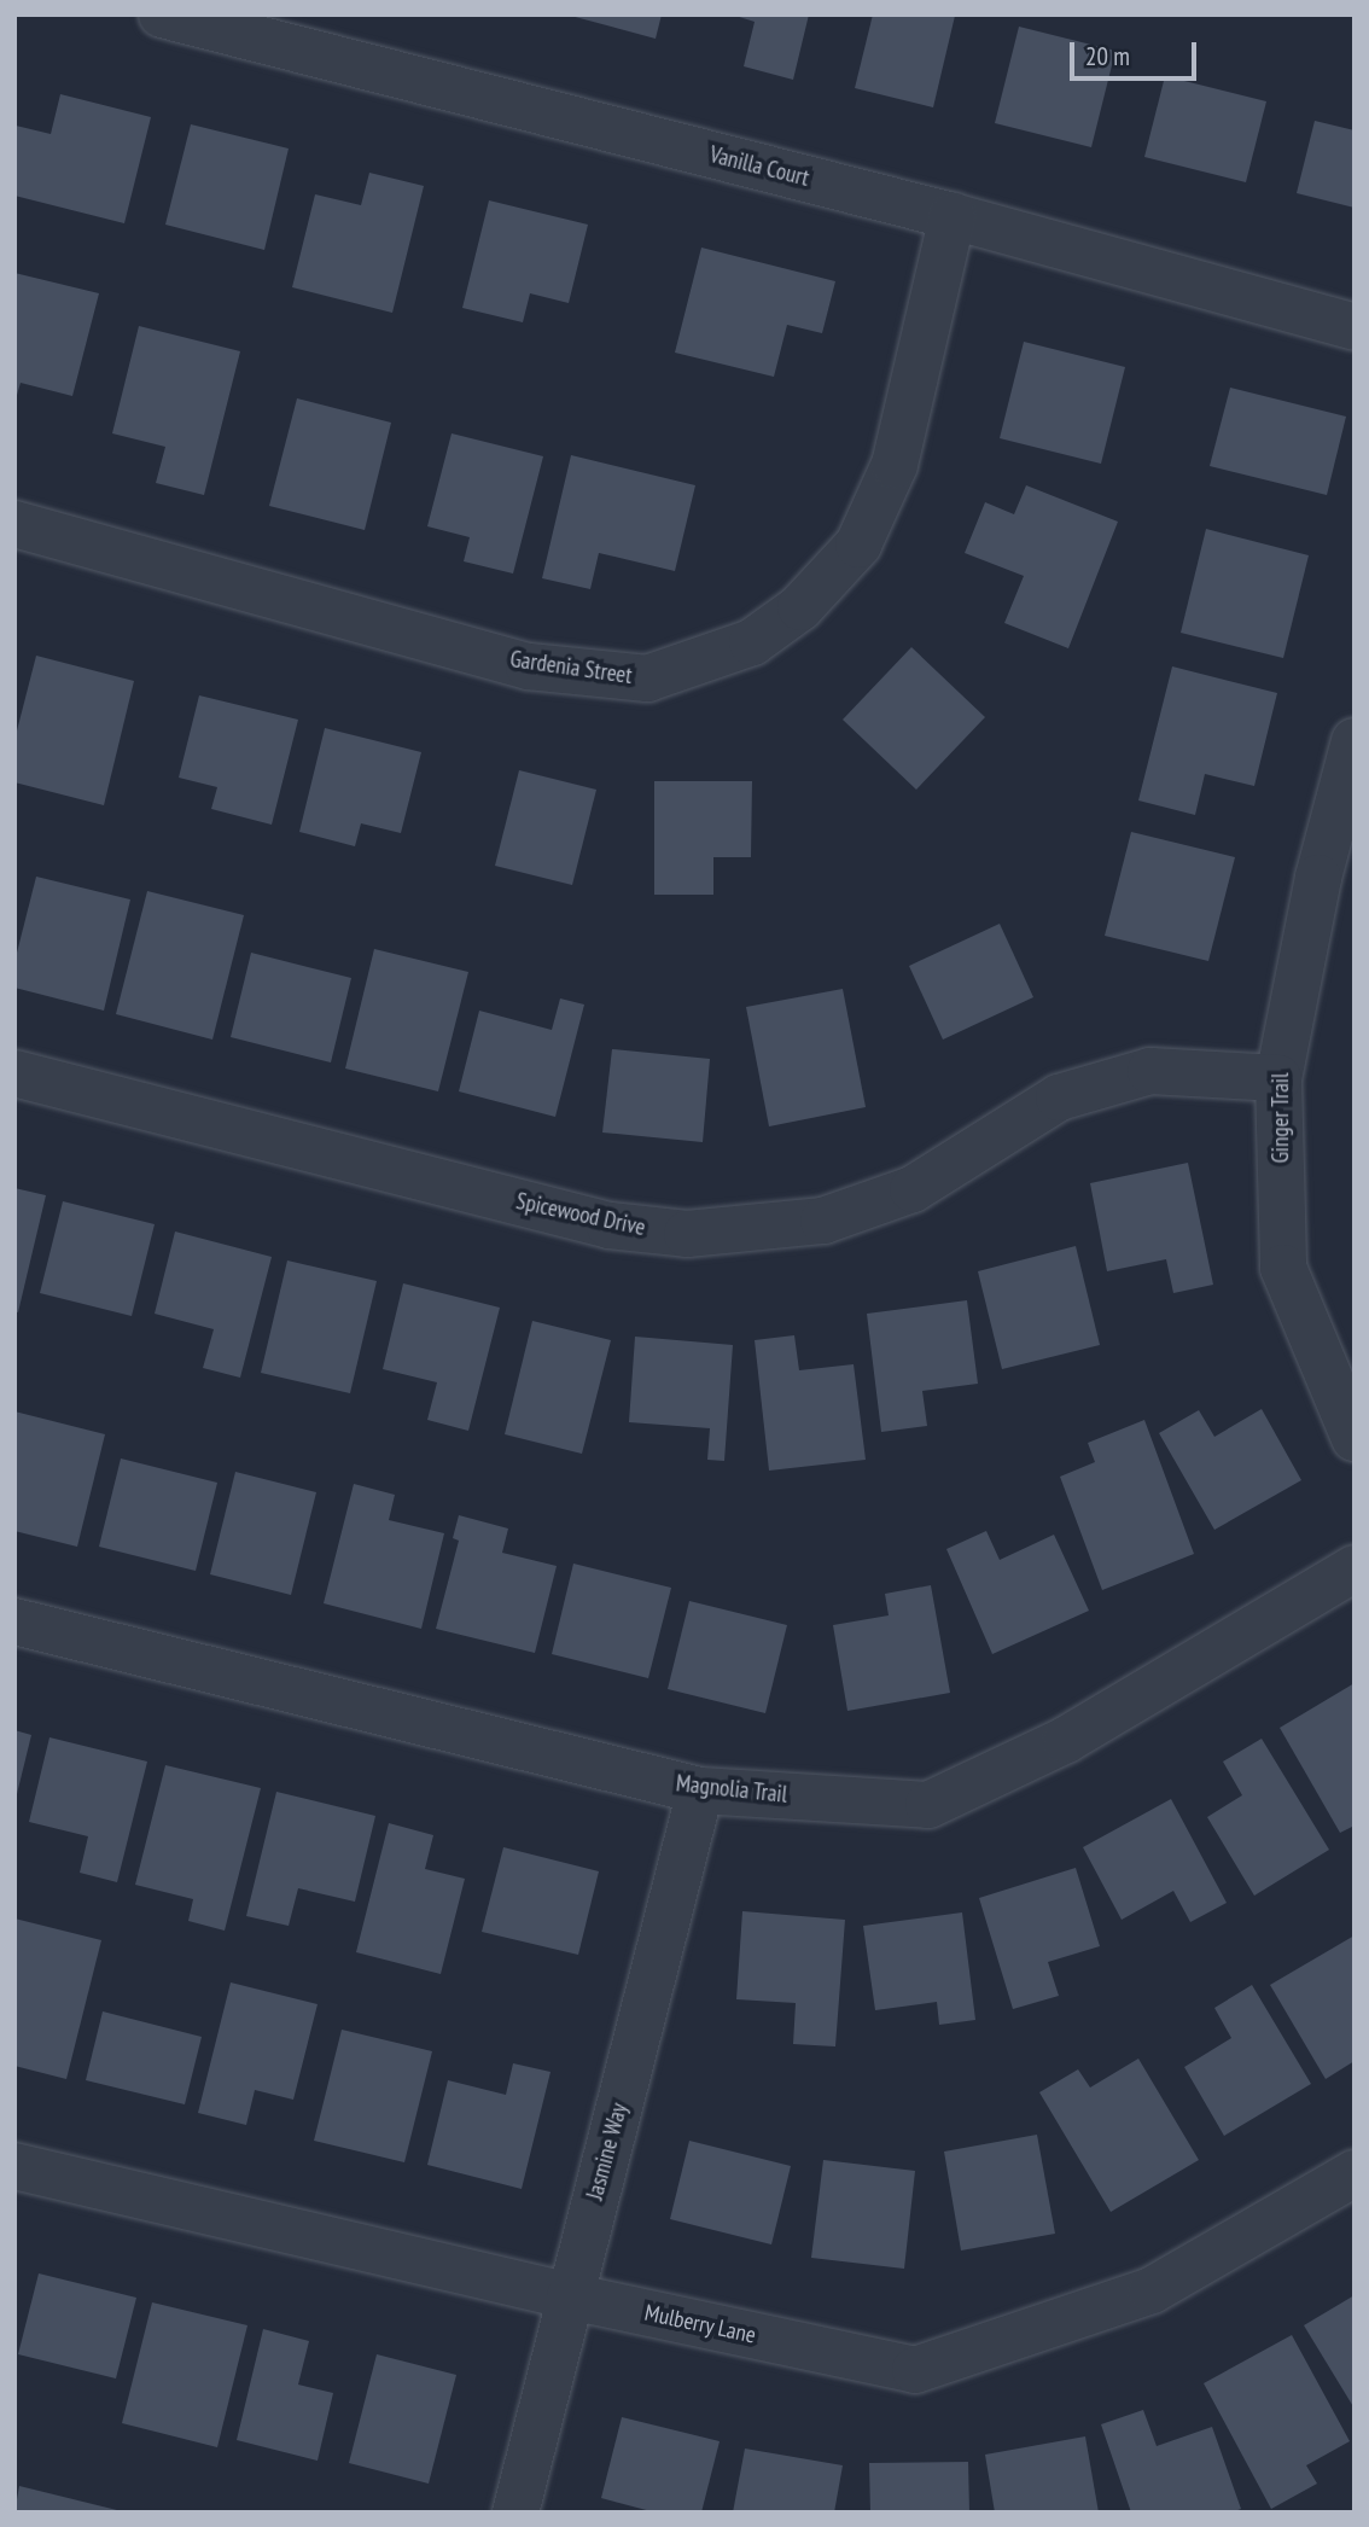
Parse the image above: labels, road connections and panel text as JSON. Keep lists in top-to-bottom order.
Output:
{
  "streets": {
    "street": [
      "Vanilla Court",
      "Gardenia Street",
      "Ginger Trail",
      "Spicewood Drive",
      "Magnolia Trail",
      "Jasmine Way",
      "Mulberry Lane"
    ]
  },
  "crossings": [
    ["Vanilla Court", "Gardenia Street"],
    ["Ginger Trail", "Spicewood Drive"],
    ["Magnolia Trail", "Jasmine Way"],
    ["Jasmine Way", "Mulberry Lane"]
  ],
  "scale_bar": "20 m"
}
